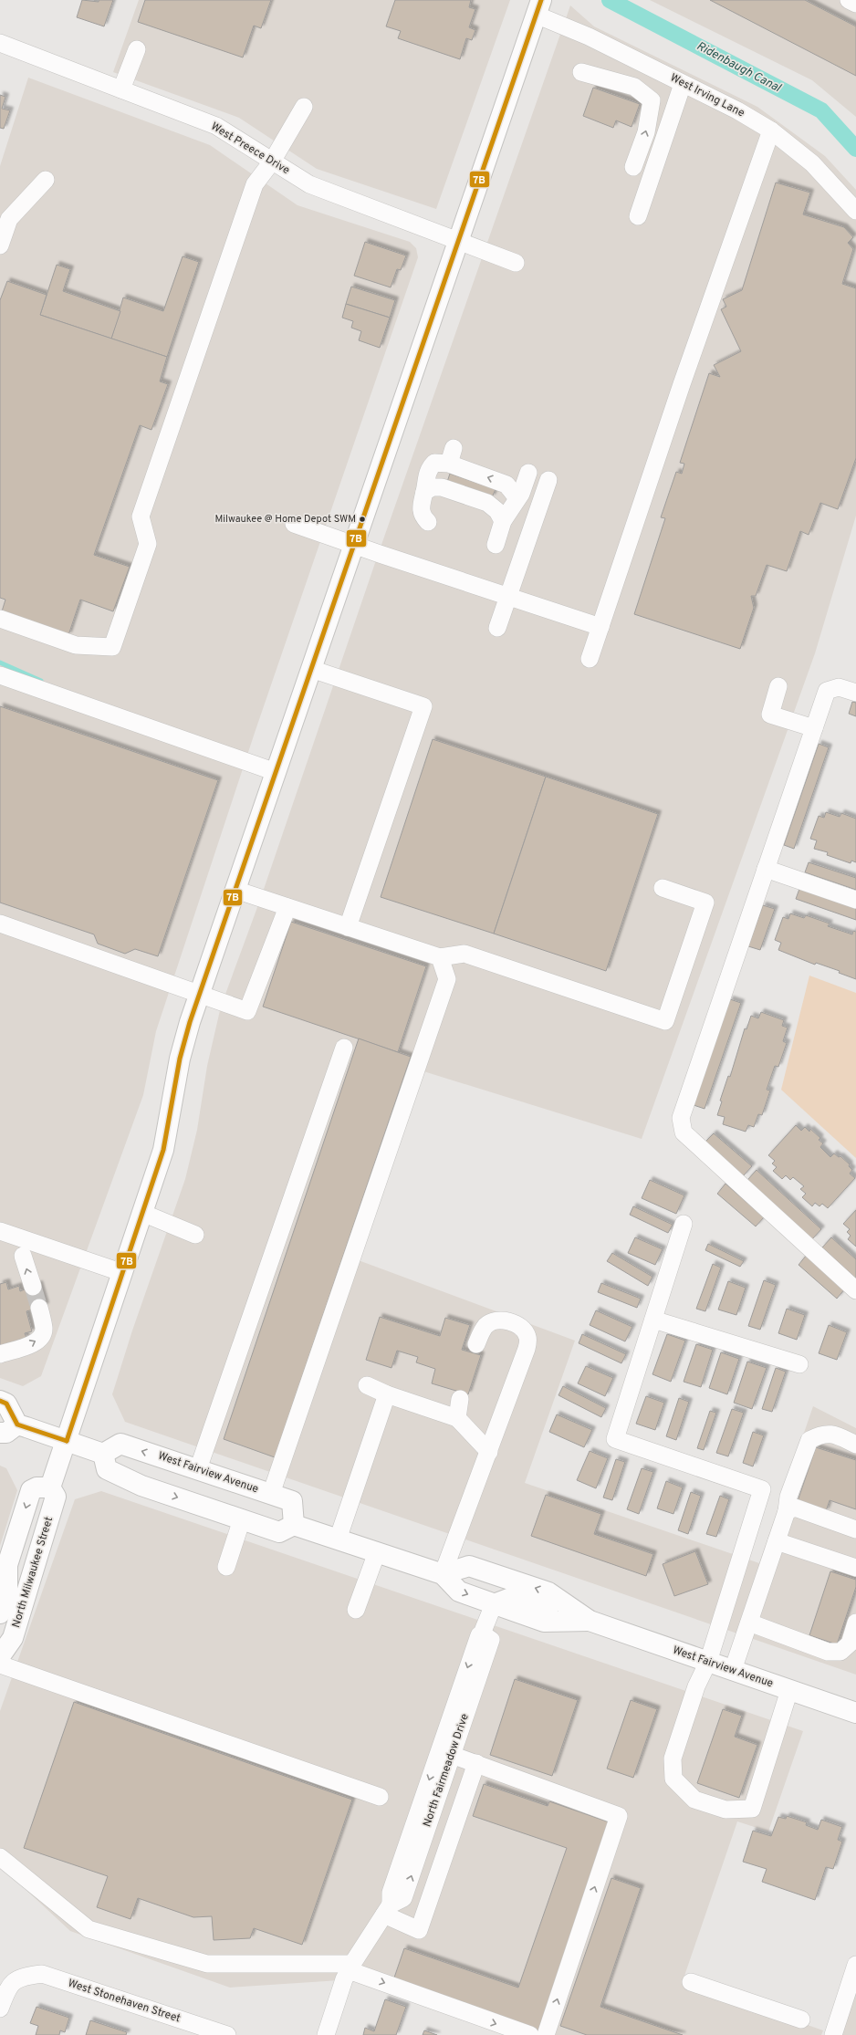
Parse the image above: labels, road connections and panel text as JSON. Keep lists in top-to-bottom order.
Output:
{
  "streets": {
    "main road": ["West Fairview Avenue", "North Milwaukee Street"],
    "street": [
      "West Irving Lane",
      "West Preece Drive",
      "North Fairmeadow Drive",
      "West Stonehaven Street"
    ]
  },
  "crossings": [
    ["West Fairview Avenue", "North Fairmeadow Drive"]
  ],
  "water": ["Ridenbaugh Canal"],
  "places": ["Milwaukee @ Home Depot SWM"],
  "lines": ["transit line 7B"]
}
